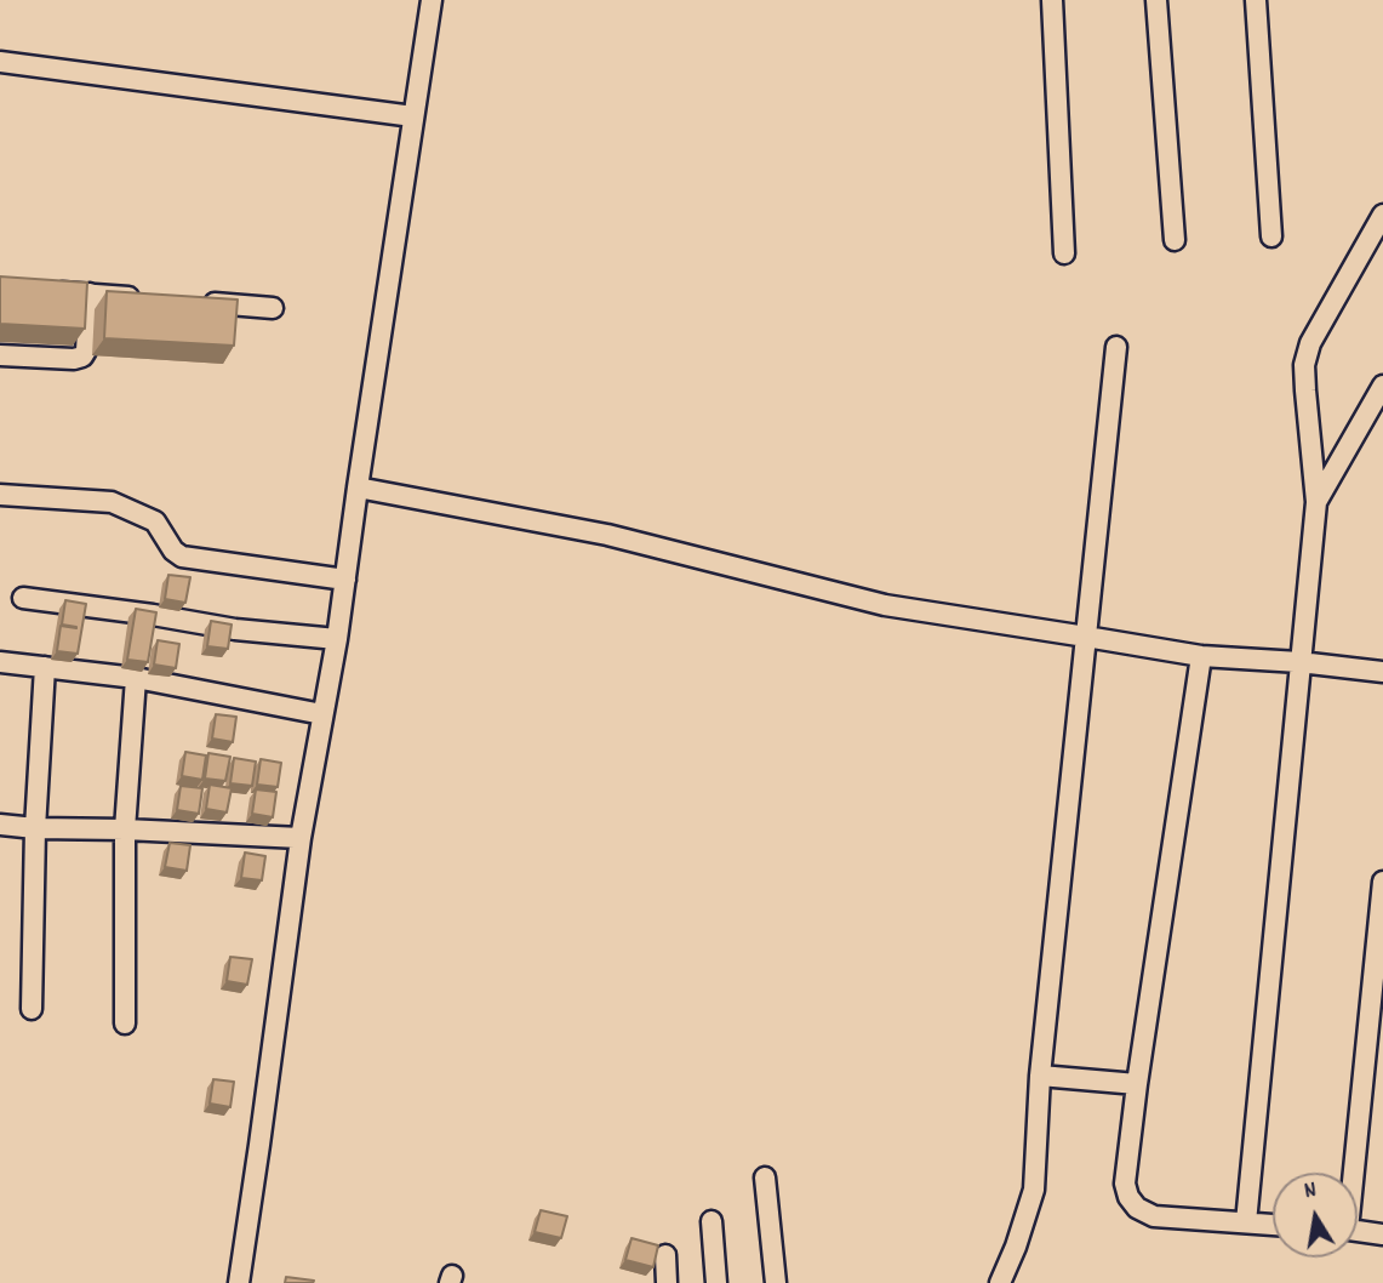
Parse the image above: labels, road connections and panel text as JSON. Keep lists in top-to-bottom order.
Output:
{
  "north": "top"
}
